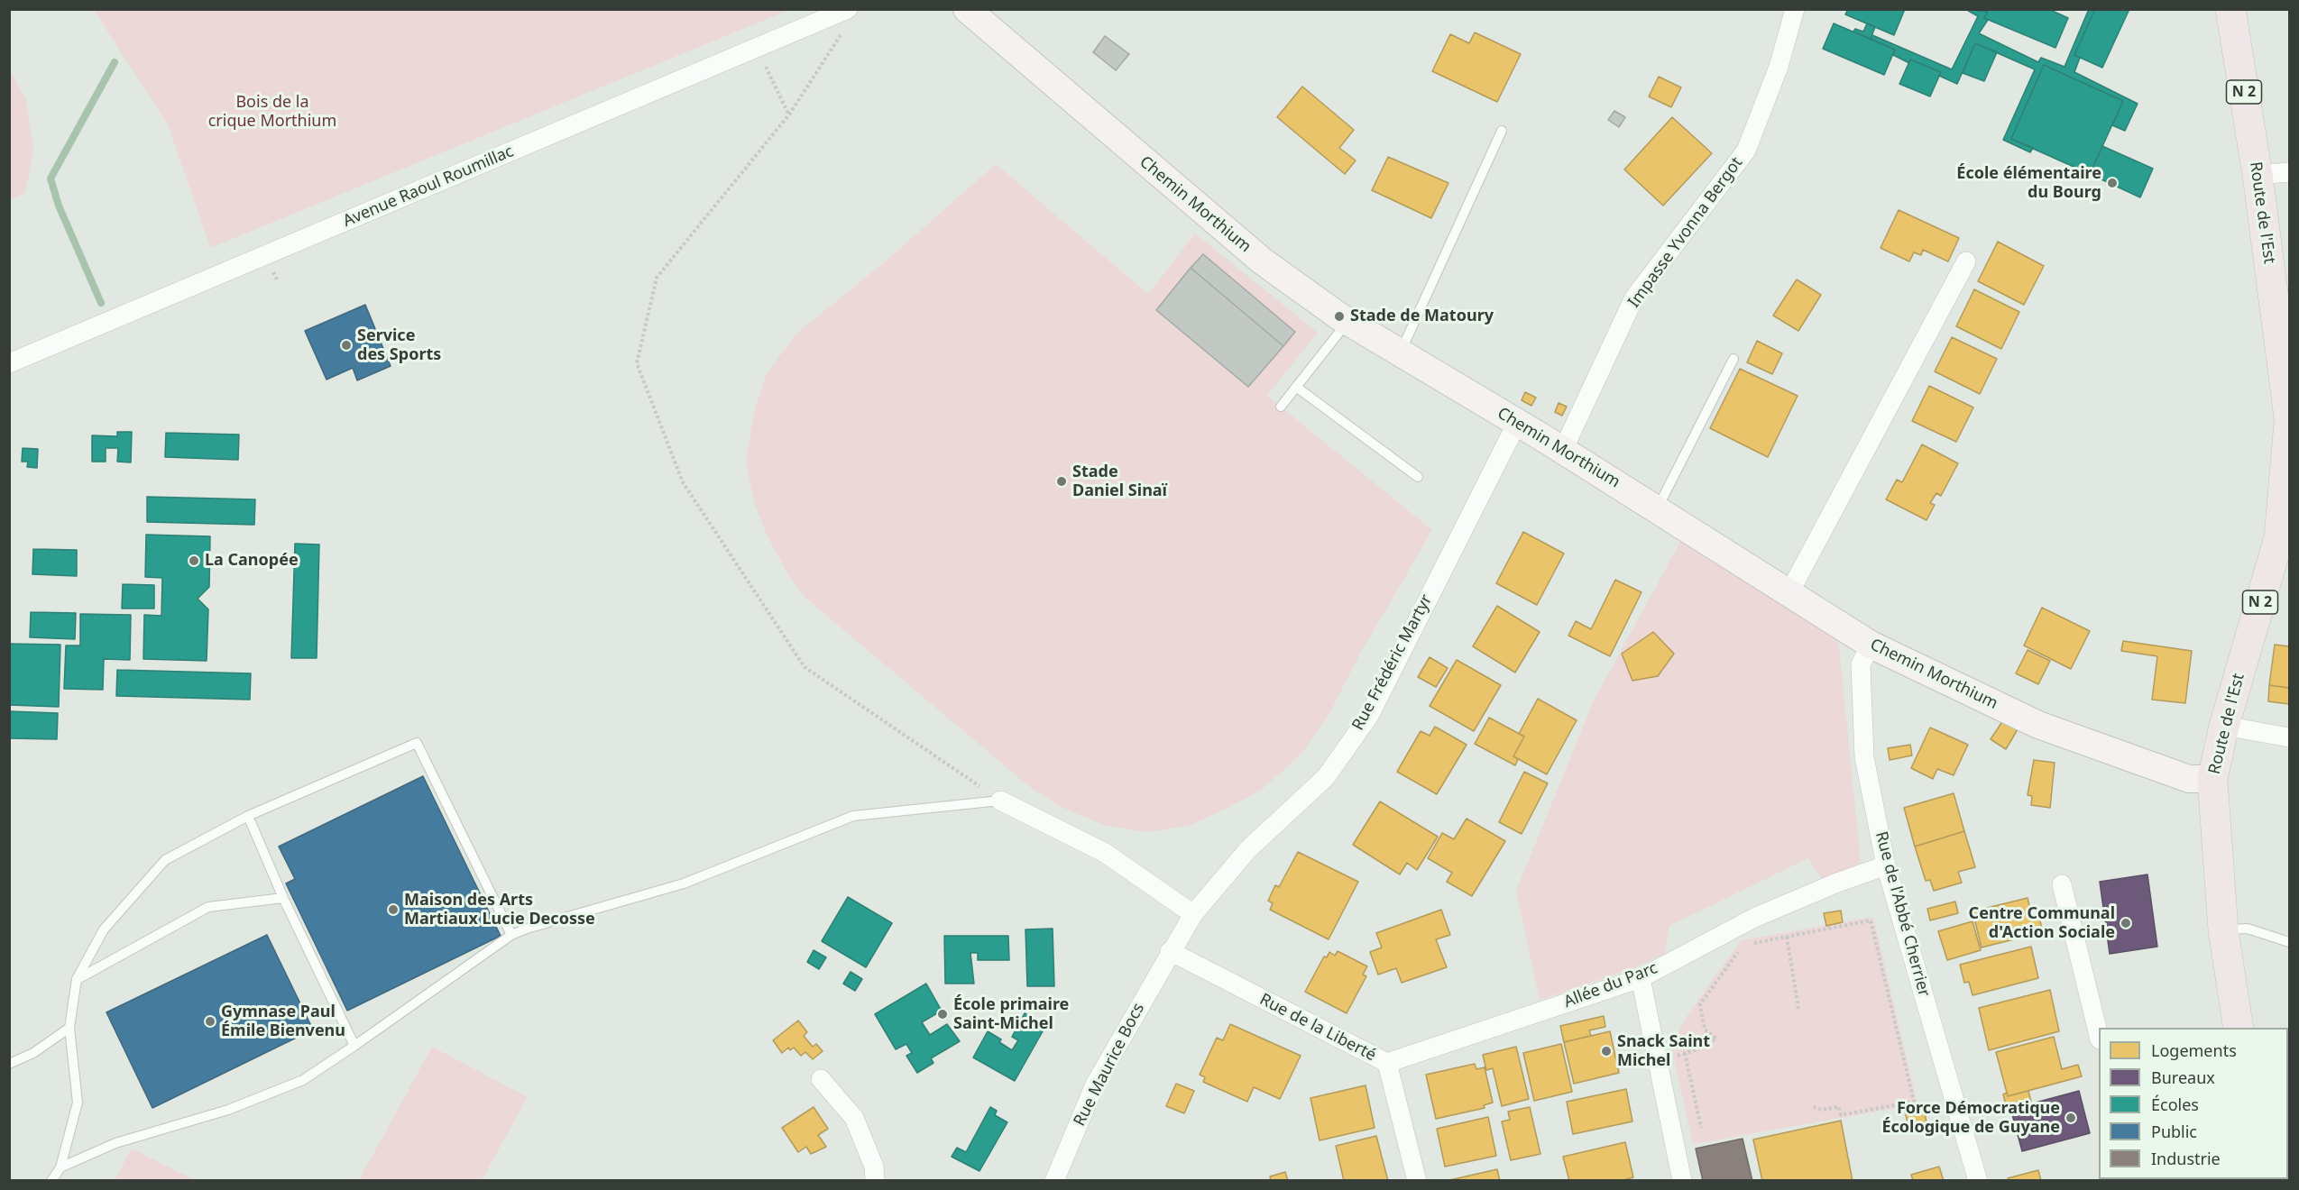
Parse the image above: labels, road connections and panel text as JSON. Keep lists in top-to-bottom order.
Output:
{
  "streets": {
    "main road": ["N 2", "Route de l'Est"],
    "street": [
      "Avenue Raoul Roumillac",
      "Chemin Morthium",
      "Impasse Yvonna Bergot",
      "Rue Frédéric Martyr",
      "Rue de l'Abbé Cherrier",
      "Allée du Parc",
      "Rue de la Liberté",
      "Rue Maurice Bocs"
    ]
  },
  "crossings": [
    ["Chemin Morthium", "Route de l'Est"],
    ["Chemin Morthium", "Impasse Yvonna Bergot"],
    ["Chemin Morthium", "Rue Frédéric Martyr"],
    ["Chemin Morthium", "Rue de l'Abbé Cherrier"],
    ["Rue Frédéric Martyr", "Rue de la Liberté"],
    ["Rue Frédéric Martyr", "Rue Maurice Bocs"],
    ["Rue de l'Abbé Cherrier", "Allée du Parc"],
    ["Allée du Parc", "Rue de la Liberté"],
    ["Rue de la Liberté", "Rue Maurice Bocs"]
  ],
  "parks": ["Bois de la crique Morthium"],
  "places": [
    "École élémentaire du Bourg",
    "Stade de Matoury",
    "Service des Sports",
    "Stade Daniel Sinaï",
    "La Canopée",
    "Maison des Arts Martiaux Lucie Decosse",
    "Centre Communal d'Action Sociale",
    "École primaire Saint-Michel",
    "Gymnase Paul Émile Bienvenu",
    "Snack Saint Michel",
    "Force Démocratique Écologique de Guyane"
  ],
  "legend": [
    "Logements",
    "Bureaux",
    "Écoles",
    "Public",
    "Industrie"
  ]
}
